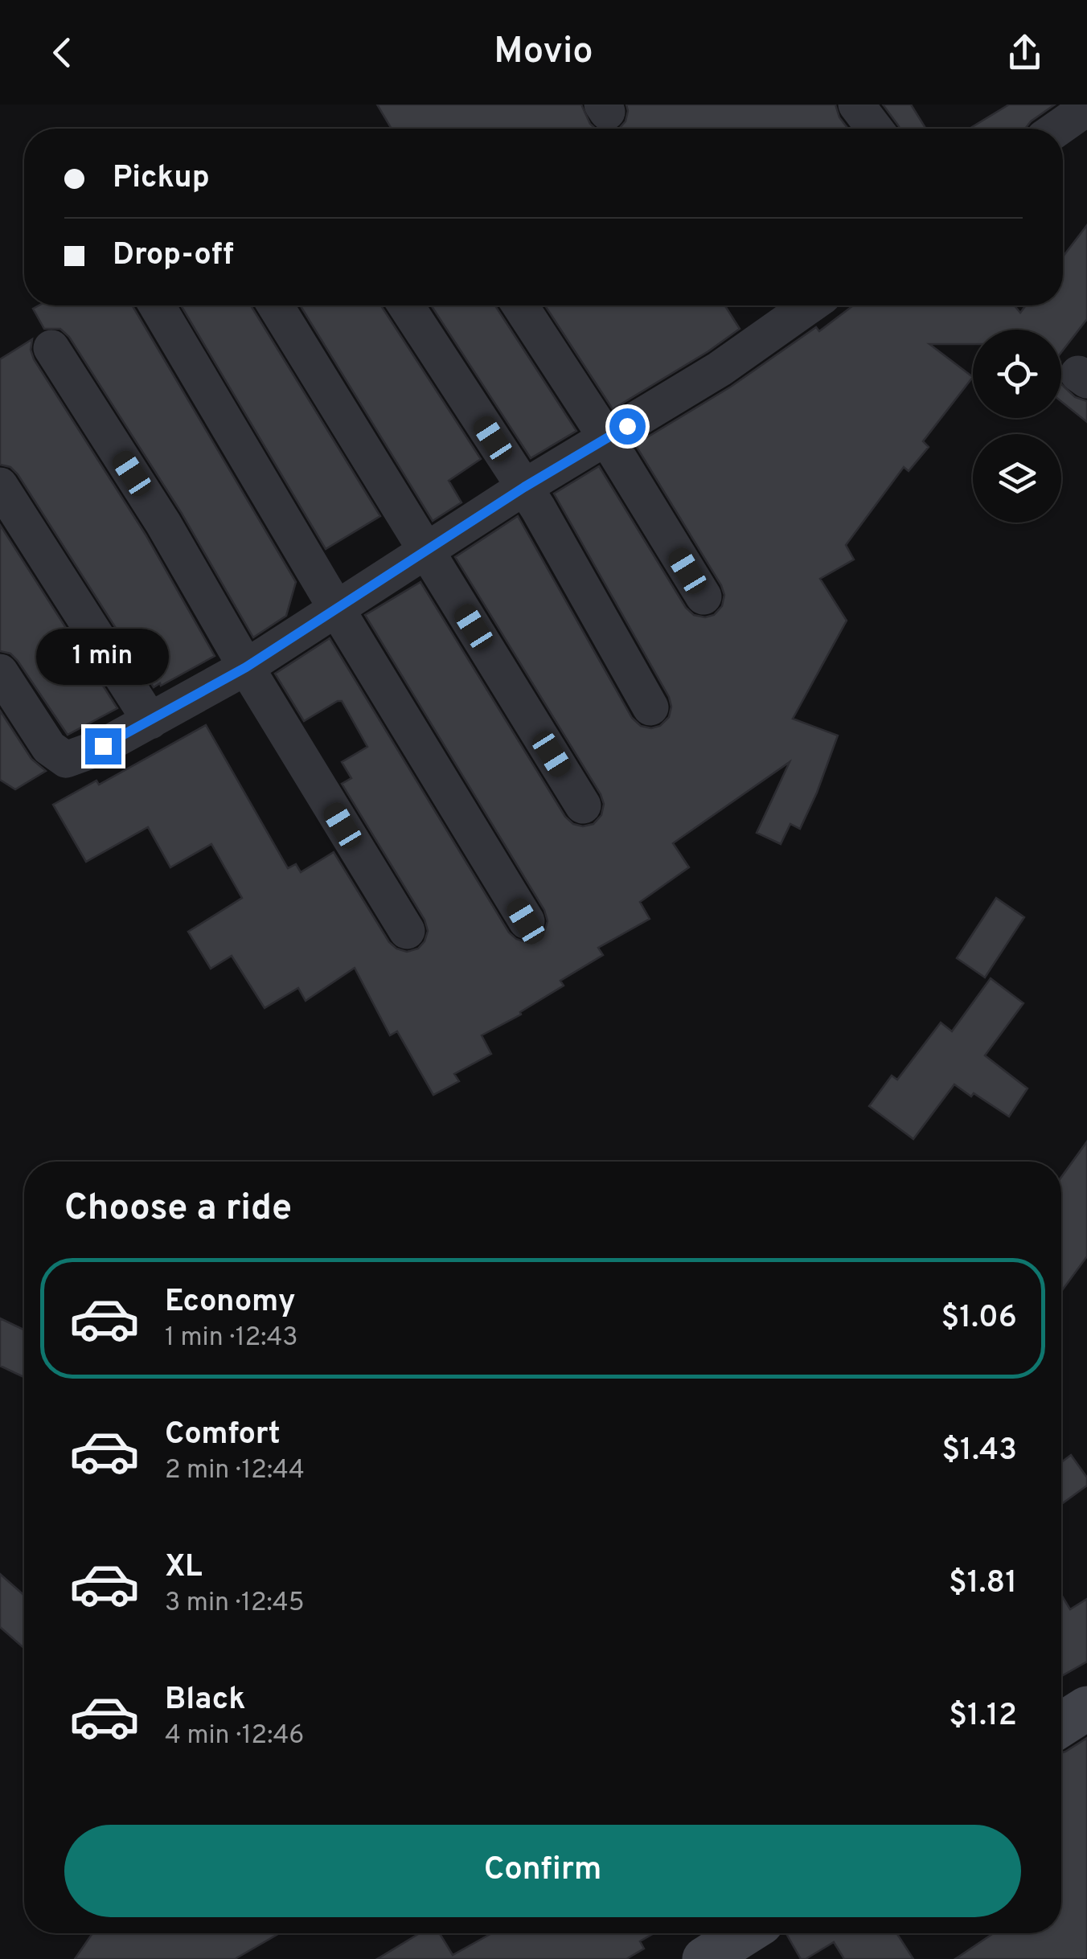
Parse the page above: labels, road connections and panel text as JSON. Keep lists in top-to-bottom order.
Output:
{
  "page": {
    "header": "Movio",
    "banner": ["Pickup", "Drop-off"],
    "bubble": "1 min",
    "heading": "Choose a ride",
    "list": [
      {
        "name": "Economy",
        "note": "1 min · 12:43",
        "value": "$1.06"
      },
      {
        "name": "Comfort",
        "note": "2 min · 12:44",
        "value": "$1.43"
      },
      {
        "name": "XL",
        "note": "3 min · 12:45",
        "value": "$1.81"
      },
      {
        "name": "Black",
        "note": "4 min · 12:46",
        "value": "$1.12"
      }
    ],
    "buttons": "Confirm"
  }
}
